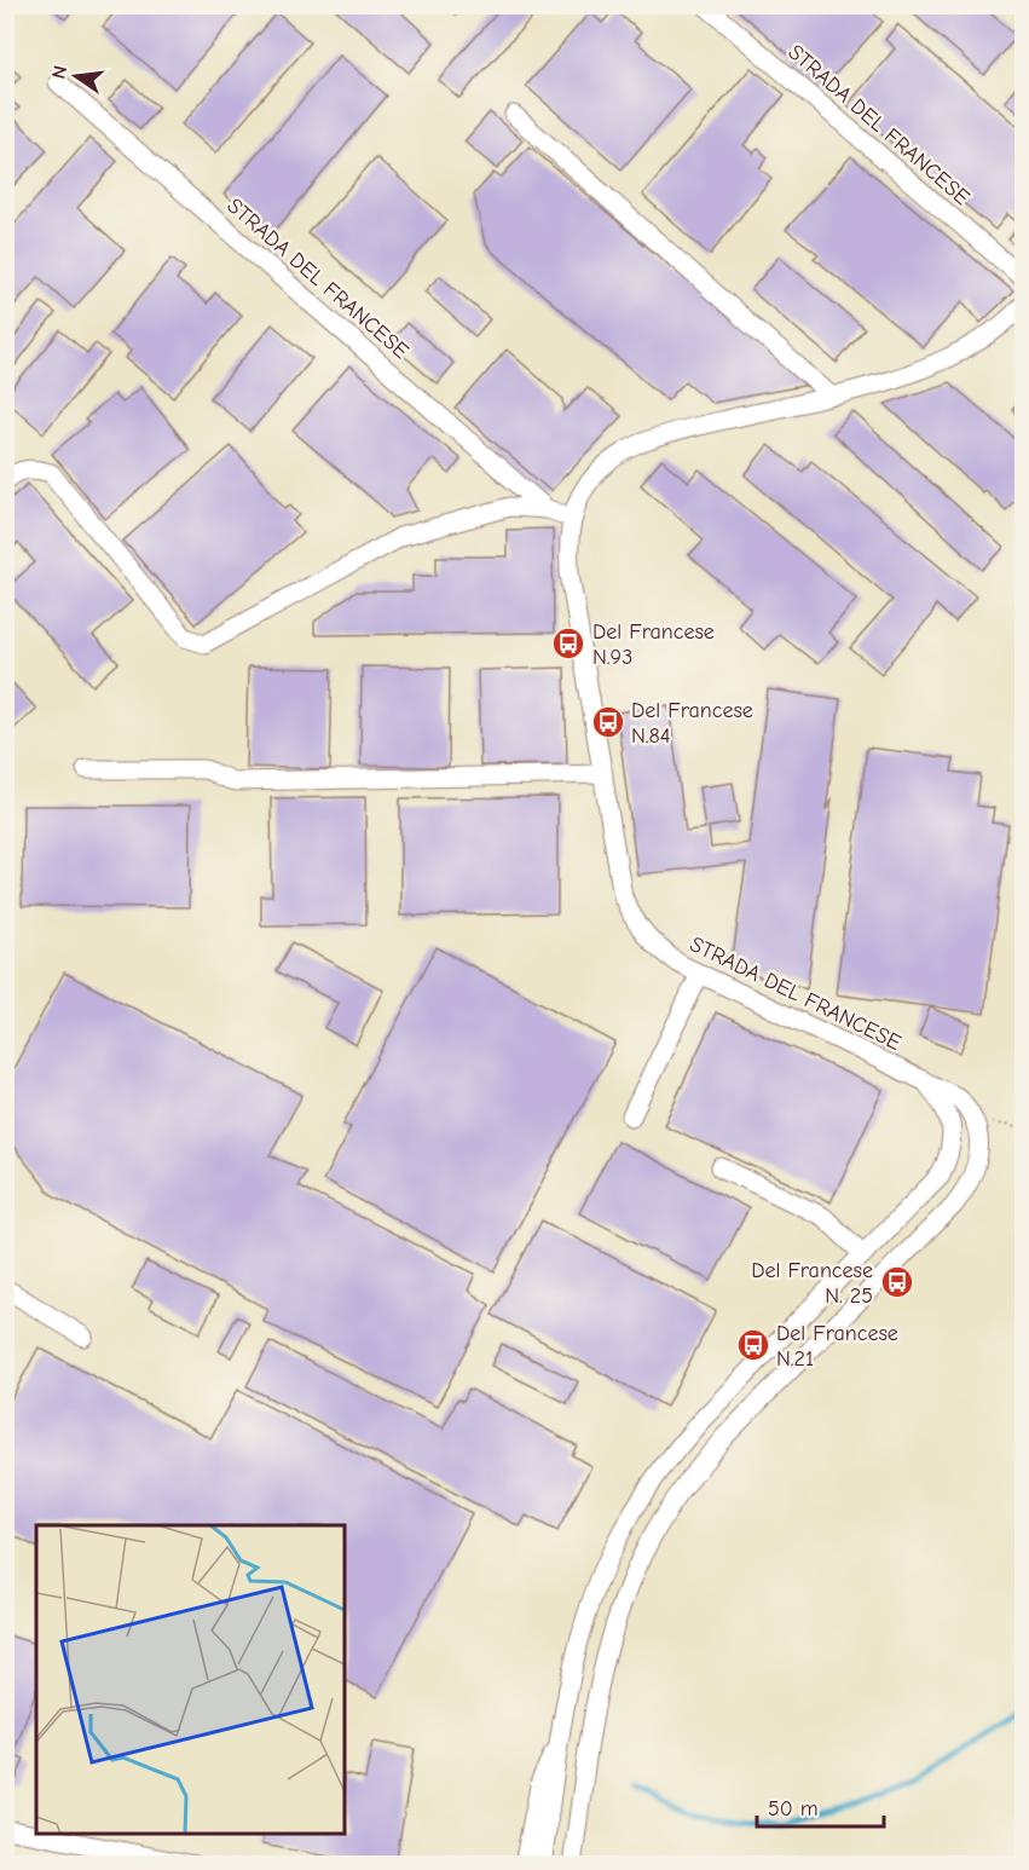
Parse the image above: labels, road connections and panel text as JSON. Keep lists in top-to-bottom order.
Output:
{
  "streets": {
    "street": ["STRADA DEL FRANCESE"]
  },
  "places": {
    "bus stop": [
      "Del Francese N.93",
      "Del Francese N.84",
      "Del Francese N. 25",
      "Del Francese N.21"
    ]
  },
  "scale_bar": "50 m",
  "north": "left"
}
